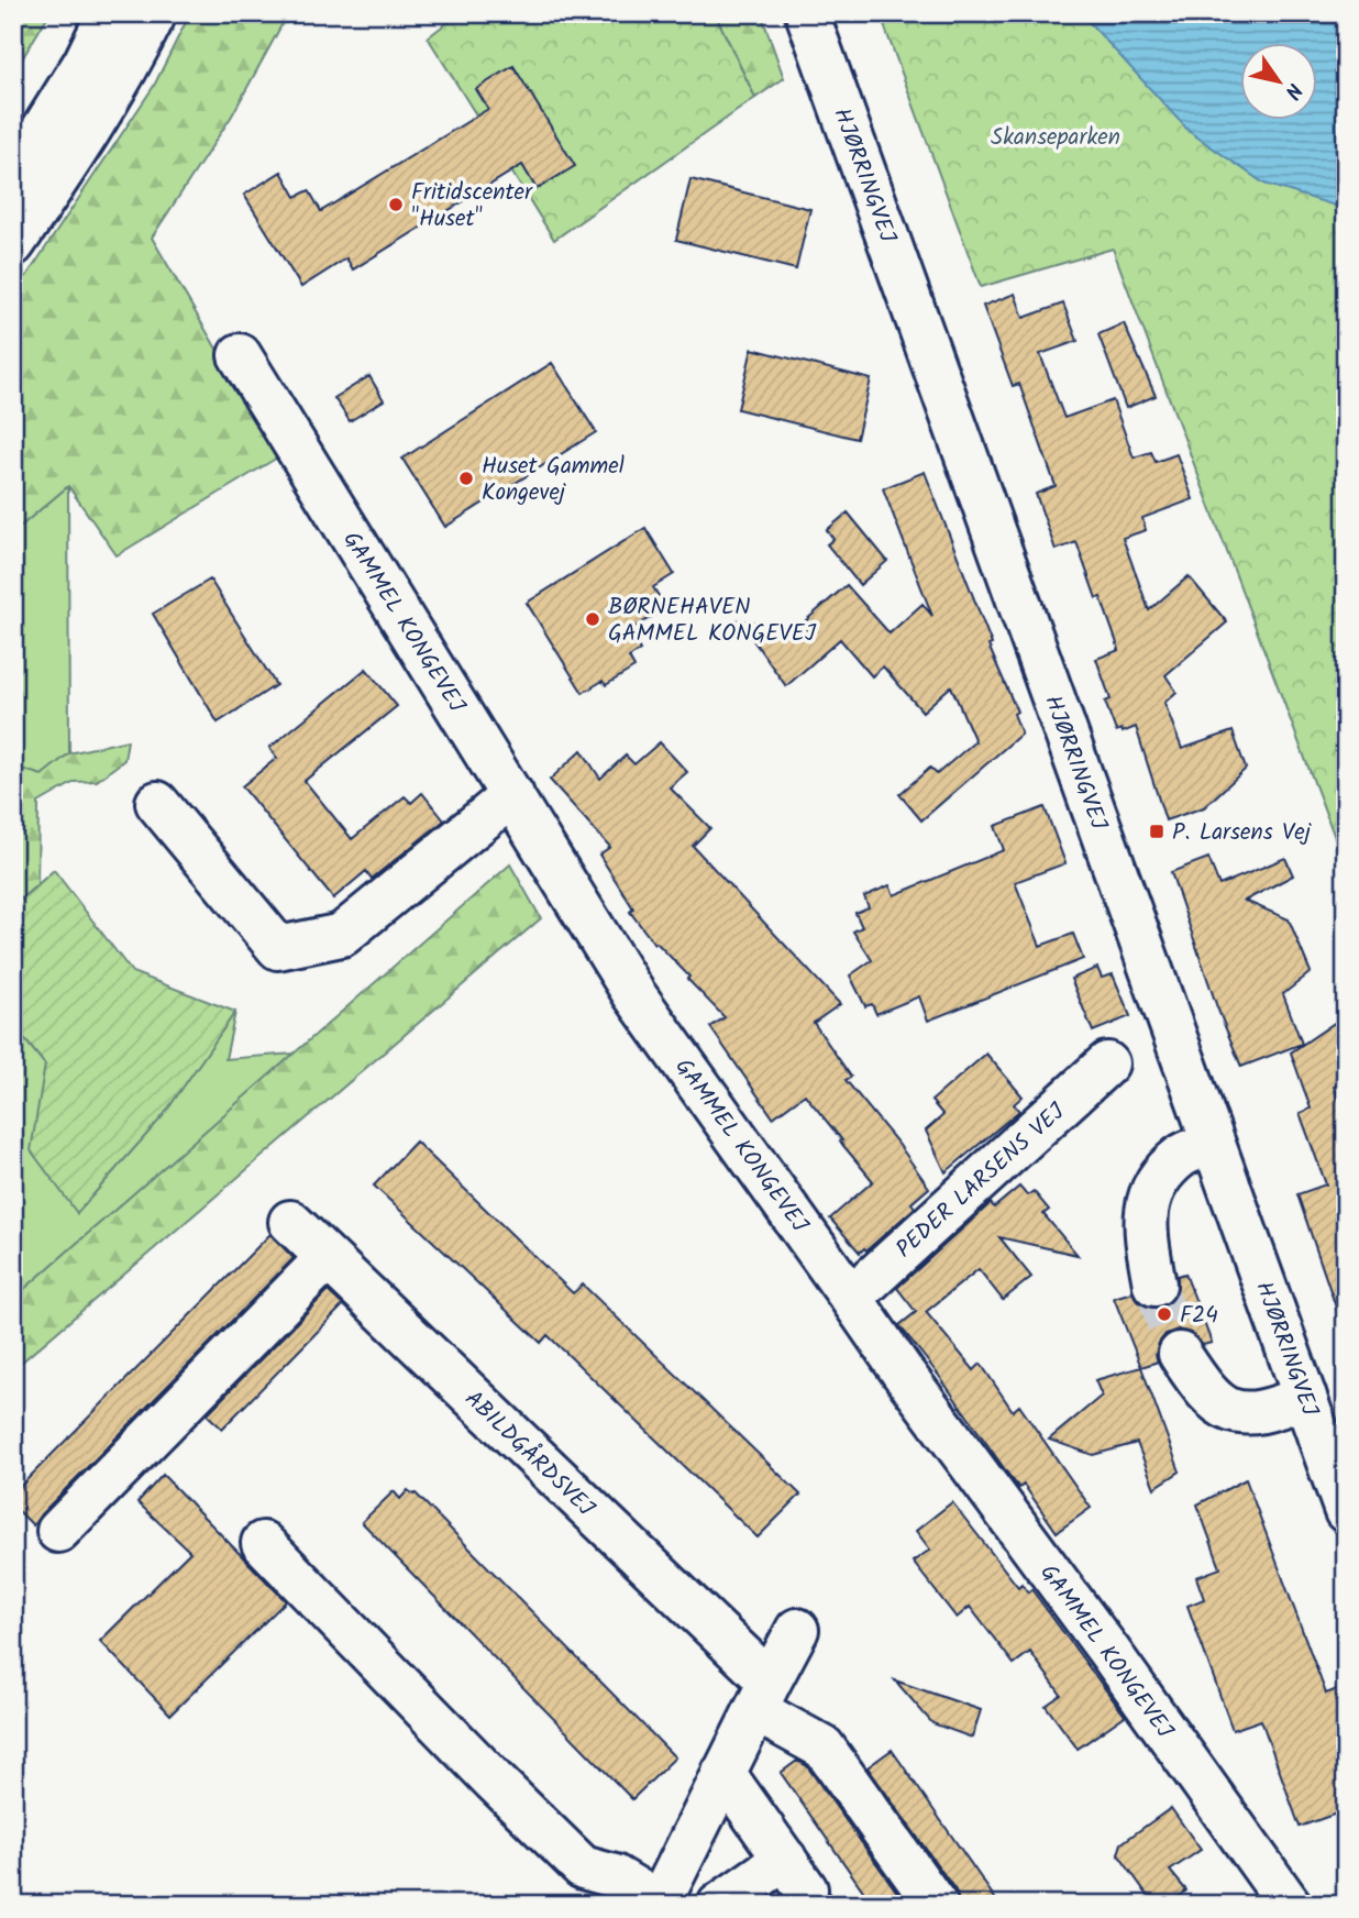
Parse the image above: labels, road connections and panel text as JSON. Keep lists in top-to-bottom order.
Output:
{
  "streets": {
    "main road": [
      "HJØRRINGVEJ",
      "GAMMEL KONGEVEJ",
      "PEDER LARSENS VEJ",
      "ABILDGÅRDSVEJ"
    ]
  },
  "crossings": [
    ["GAMMEL KONGEVEJ", "PEDER LARSENS VEJ"]
  ],
  "parks": ["Skanseparken"],
  "places": {
    "other": [
      "Fritidscenter \"Huset\"",
      "Huset Gammel Kongevej",
      "BØRNEHAVEN GAMMEL KONGEVEJ",
      "F24"
    ],
    "transit": ["P. Larsens Vej"]
  },
  "north": "bottom right"
}
